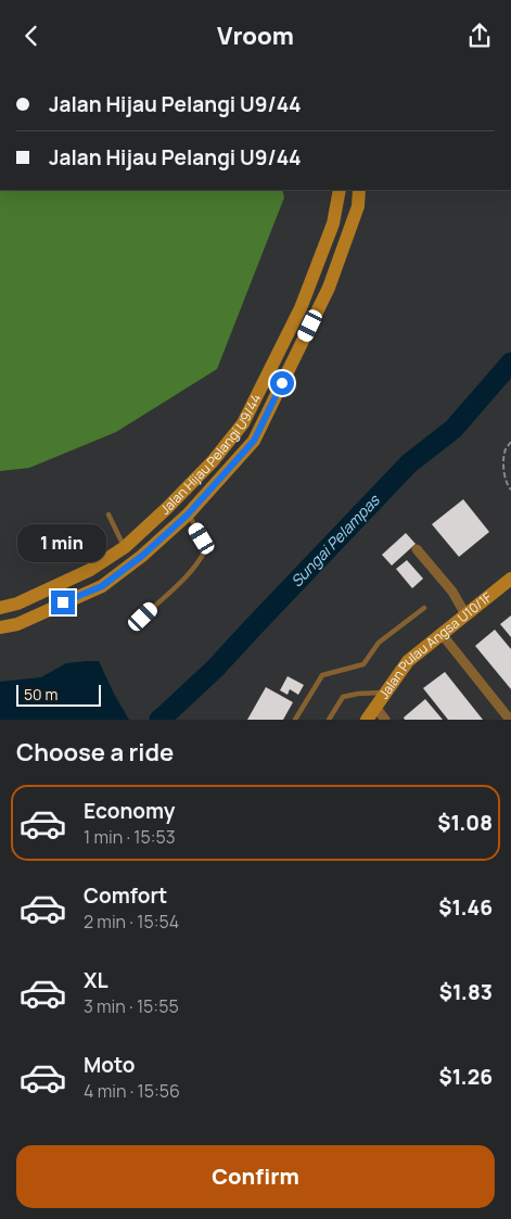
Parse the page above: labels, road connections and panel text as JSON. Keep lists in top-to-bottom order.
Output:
{
  "streets": {
    "street": ["Jalan Hijau Pelangi U9/44", "Jalan Pulau Angsa U10/1F"]
  },
  "water": ["Sungai Pelampas"],
  "scale_bar": "50 m",
  "page": {
    "header": "Vroom",
    "banner": ["Jalan Hijau Pelangi U9/44", "Jalan Hijau Pelangi U9/44"],
    "bubble": "1 min",
    "scale": "50 m",
    "heading": "Choose a ride",
    "list": [
      {
        "name": "Economy",
        "note": "1 min · 15:53",
        "value": "$1.08"
      },
      {
        "name": "Comfort",
        "note": "2 min · 15:54",
        "value": "$1.46"
      },
      {
        "name": "XL",
        "note": "3 min · 15:55",
        "value": "$1.83"
      },
      {
        "name": "Moto",
        "note": "4 min · 15:56",
        "value": "$1.26"
      }
    ],
    "buttons": "Confirm"
  }
}
